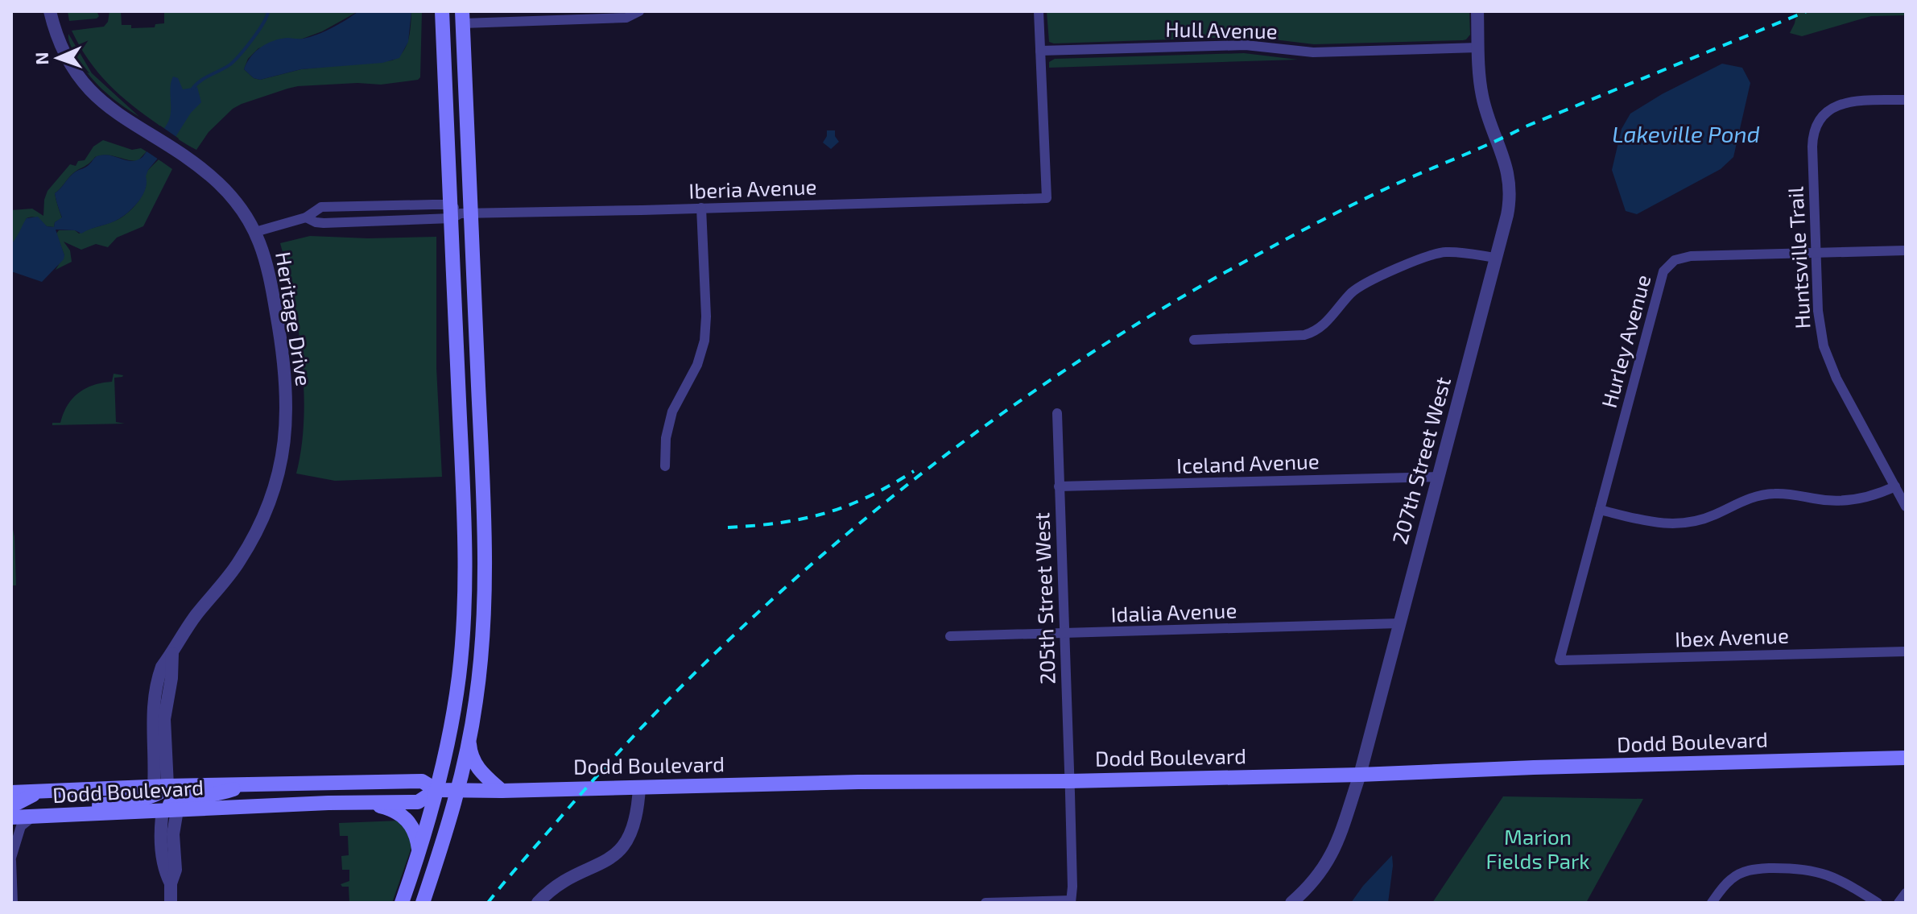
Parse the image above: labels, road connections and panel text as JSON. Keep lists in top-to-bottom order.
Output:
{
  "streets": {
    "main road": ["Dodd Boulevard"],
    "street": [
      "Hull Avenue",
      "Iberia Avenue",
      "Huntsville Trail",
      "Heritage Drive",
      "Hurley Avenue",
      "207th Street West",
      "Iceland Avenue",
      "205th Street West",
      "Idalia Avenue",
      "Ibex Avenue"
    ]
  },
  "crossings": [
    ["Hull Avenue", "Iberia Avenue"],
    ["Hull Avenue", "207th Street West"],
    ["Iberia Avenue", "Heritage Drive"],
    ["Huntsville Trail", "Hurley Avenue"],
    ["Heritage Drive", "Dodd Boulevard"],
    ["Hurley Avenue", "Ibex Avenue"],
    ["207th Street West", "Iceland Avenue"],
    ["207th Street West", "Idalia Avenue"],
    ["207th Street West", "Dodd Boulevard"],
    ["Iceland Avenue", "205th Street West"],
    ["205th Street West", "Idalia Avenue"],
    ["205th Street West", "Dodd Boulevard"]
  ],
  "water": ["Lakeville Pond"],
  "parks": ["Marion Fields Park"],
  "north": "left"
}
